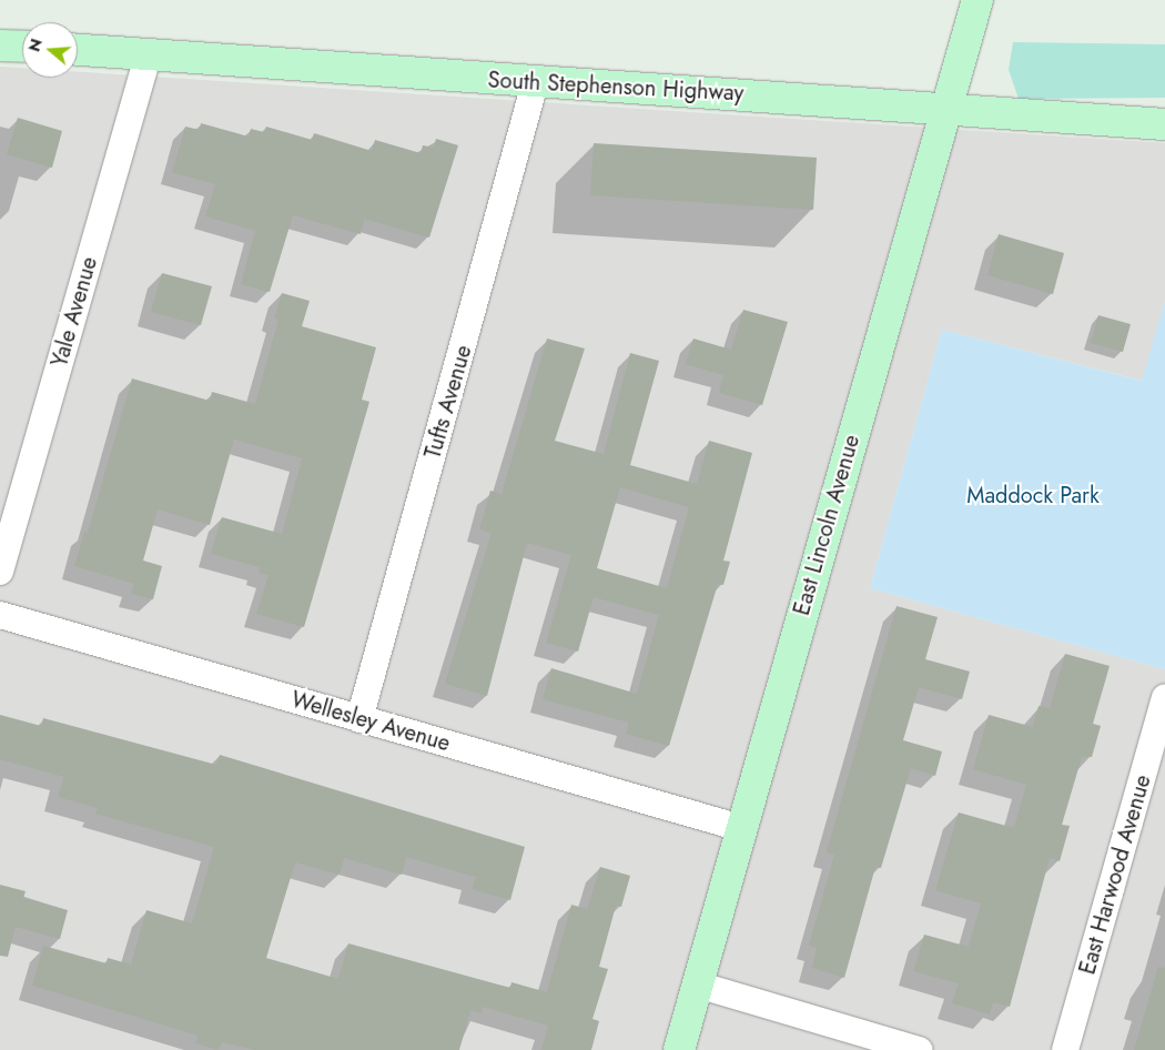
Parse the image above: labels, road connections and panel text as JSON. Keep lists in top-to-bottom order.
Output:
{
  "streets": {
    "main road": ["South Stephenson Highway", "East Lincoln Avenue"],
    "street": [
      "Yale Avenue",
      "Tufts Avenue",
      "Wellesley Avenue",
      "East Harwood Avenue"
    ]
  },
  "crossings": [
    ["South Stephenson Highway", "Yale Avenue"],
    ["South Stephenson Highway", "Tufts Avenue"],
    ["South Stephenson Highway", "East Lincoln Avenue"],
    ["Tufts Avenue", "Wellesley Avenue"],
    ["East Lincoln Avenue", "Wellesley Avenue"]
  ],
  "parks": ["Maddock Park"],
  "north": "left"
}
